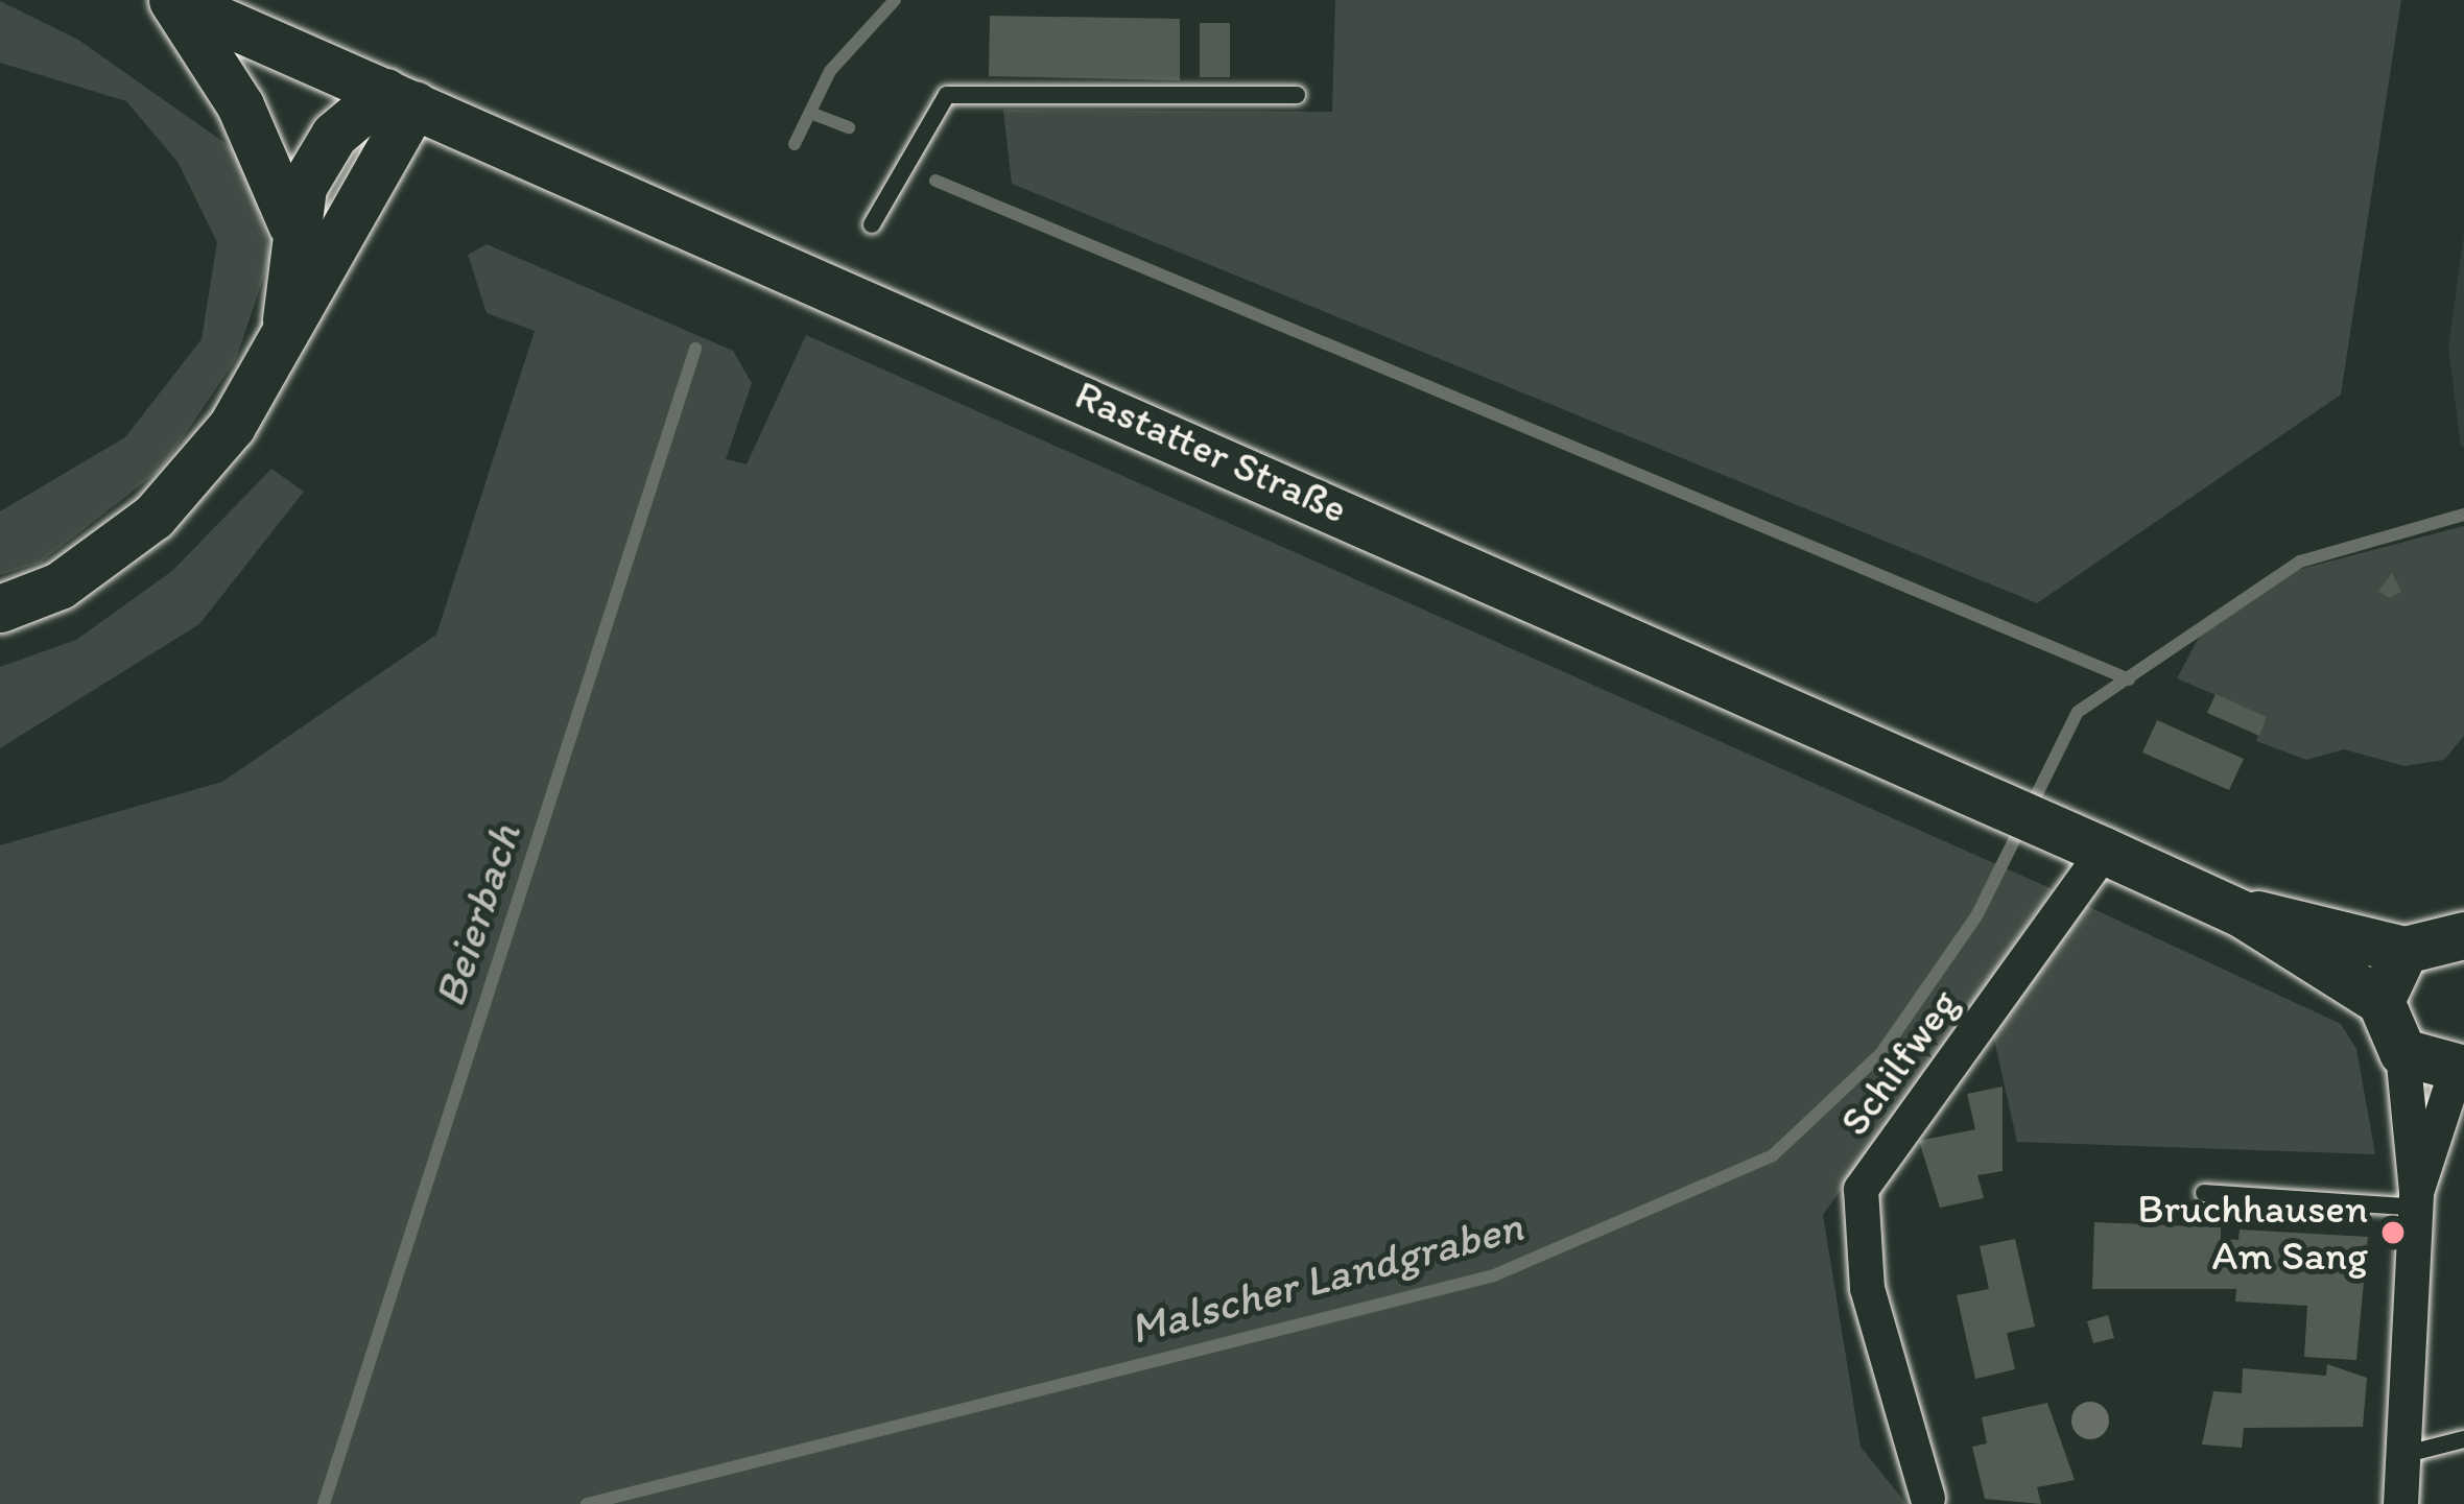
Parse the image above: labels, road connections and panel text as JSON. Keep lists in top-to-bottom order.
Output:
{
  "streets": {
    "street": ["Rastatter Straße", "Schilfweg"]
  },
  "crossings": [
    ["Rastatter Straße", "Schilfweg"]
  ],
  "water": ["Beierbach", "Malscher Landgraben"],
  "places": ["Bruchhausen Am Sang"]
}
